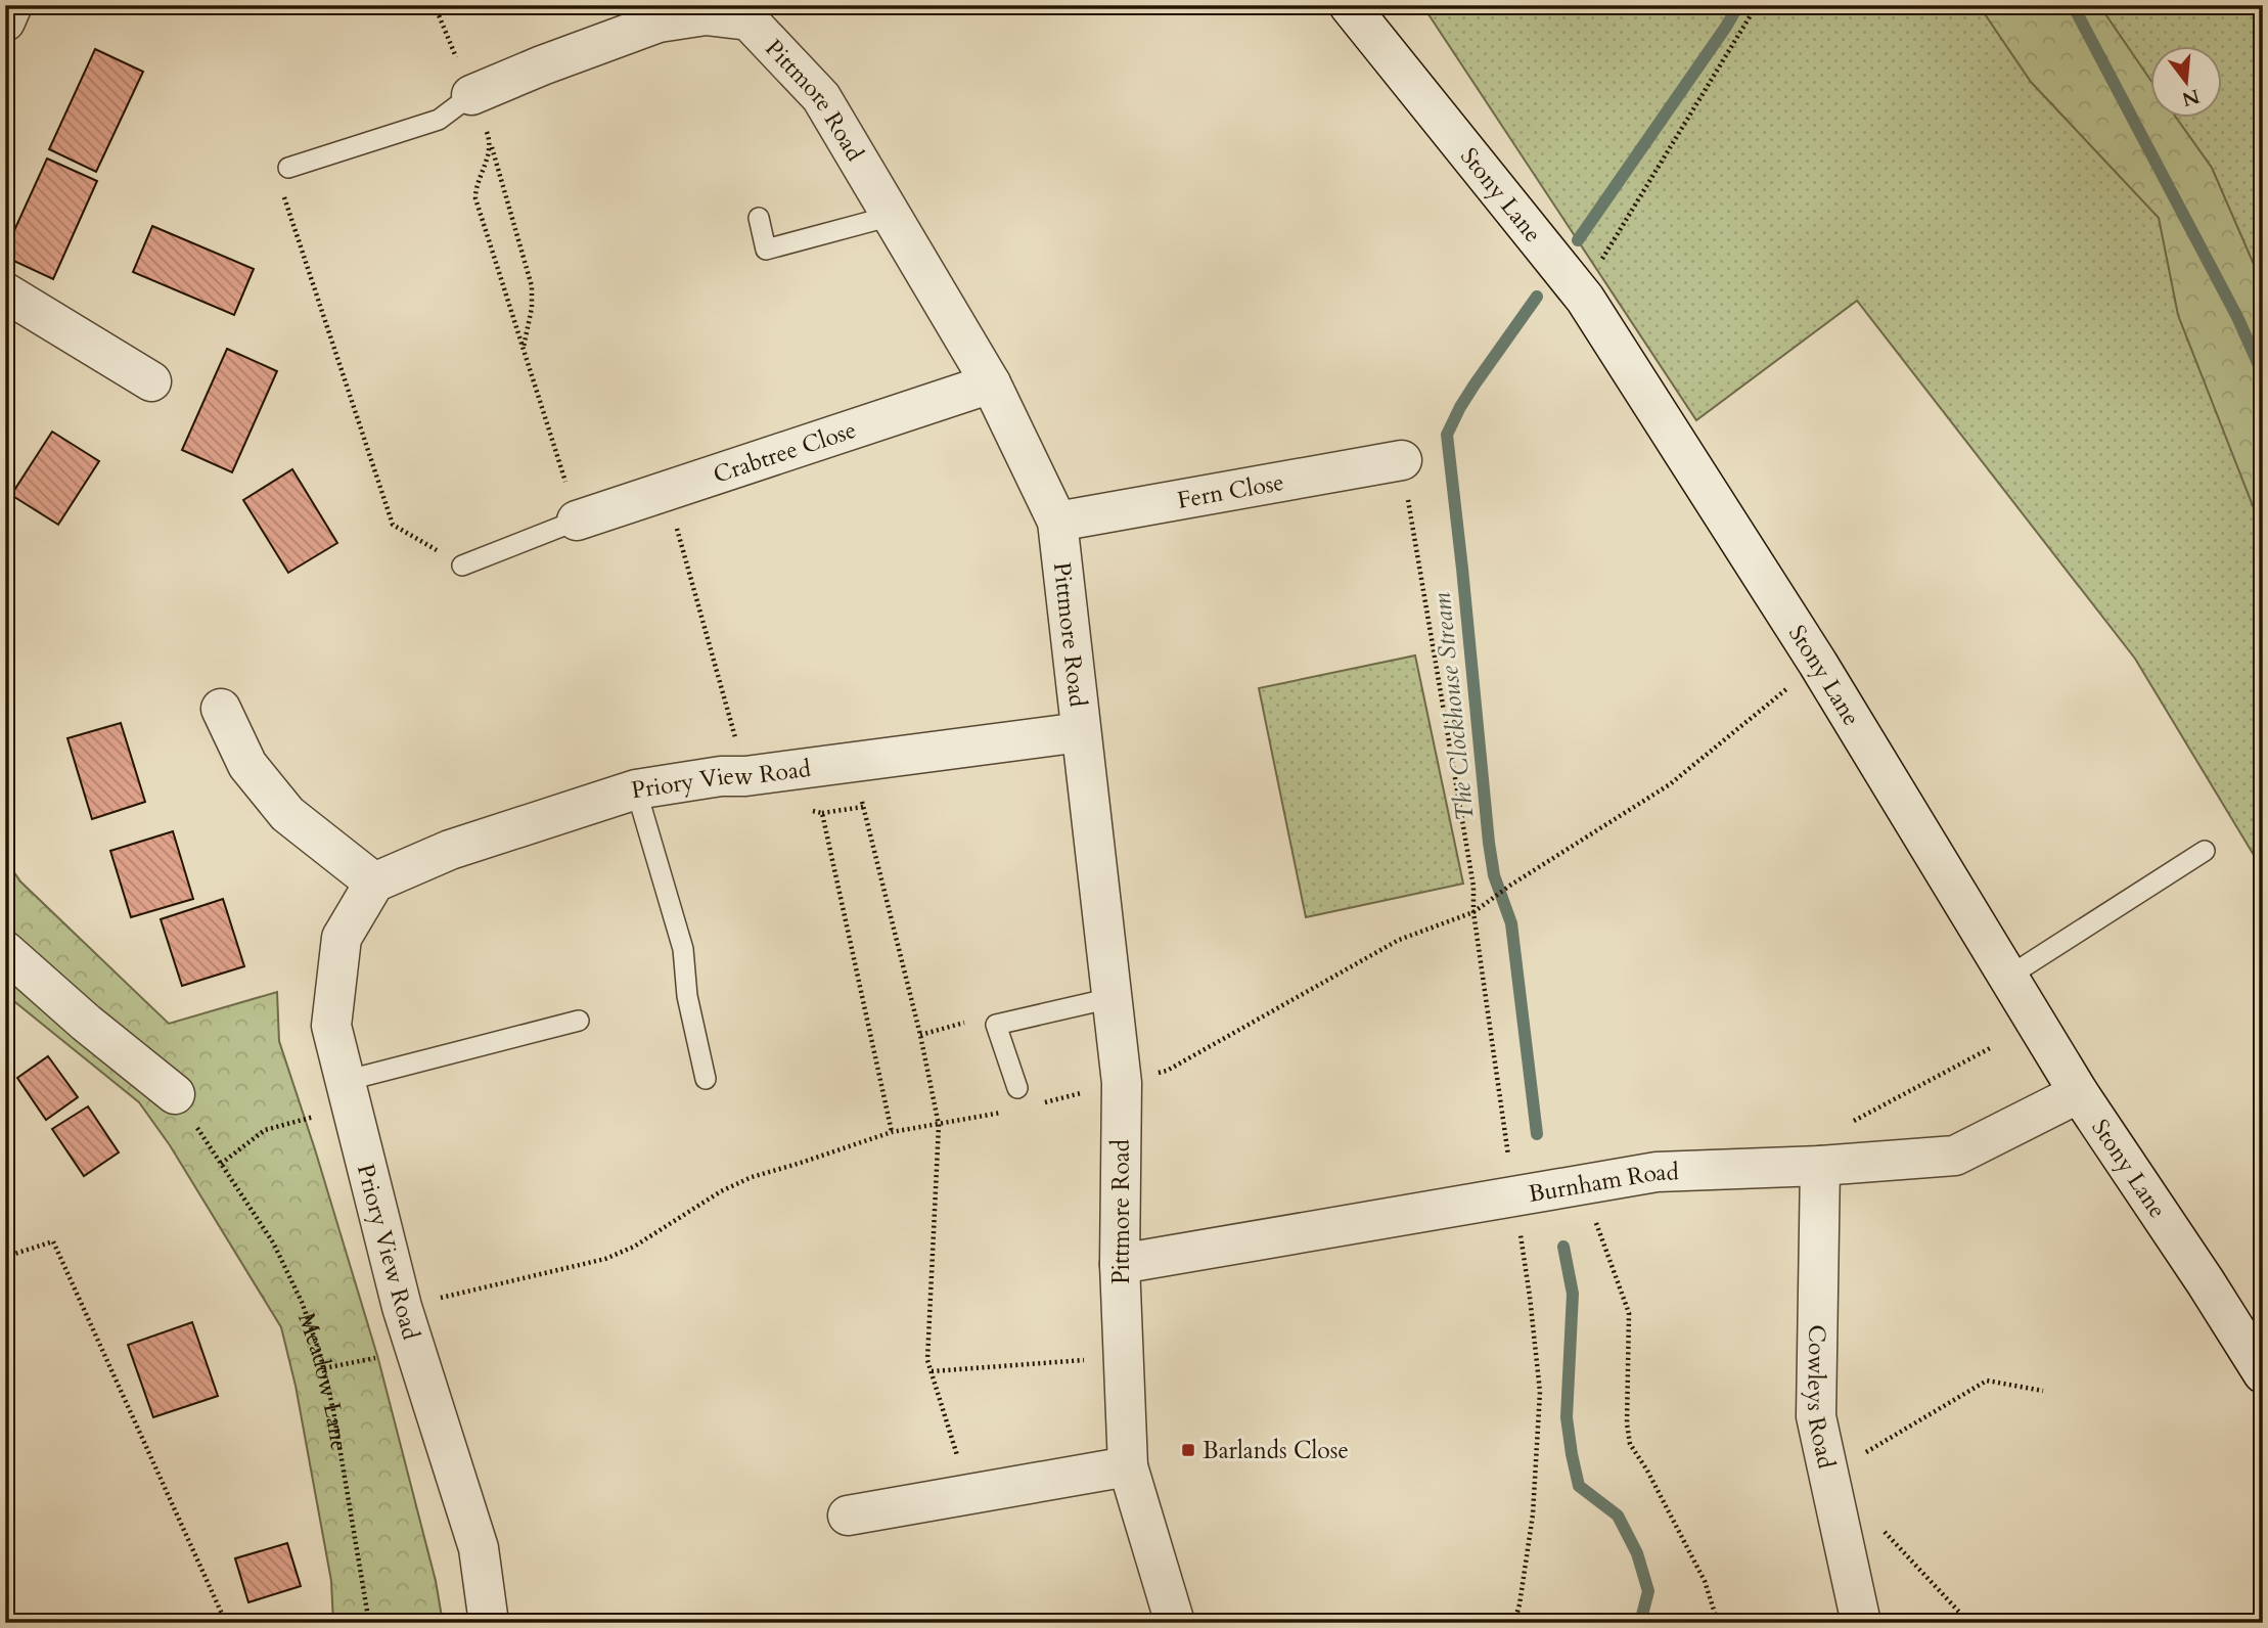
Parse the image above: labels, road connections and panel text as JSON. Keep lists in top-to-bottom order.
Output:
{
  "streets": {
    "street": [
      "Pittmore Road",
      "Stony Lane",
      "Crabtree Close",
      "Fern Close",
      "Priory View Road",
      "Burnham Road",
      "Cowleys Road"
    ],
    "path": ["Meadow Lane"]
  },
  "crossings": [
    ["Pittmore Road", "Crabtree Close"],
    ["Pittmore Road", "Fern Close"],
    ["Pittmore Road", "Priory View Road"],
    ["Pittmore Road", "Burnham Road"],
    ["Stony Lane", "Burnham Road"],
    ["Priory View Road", "Meadow Lane"],
    ["Burnham Road", "Cowleys Road"]
  ],
  "water": ["The Clockhouse Stream"],
  "places": {
    "transit": ["Barlands Close"]
  },
  "north": "bottom"
}
